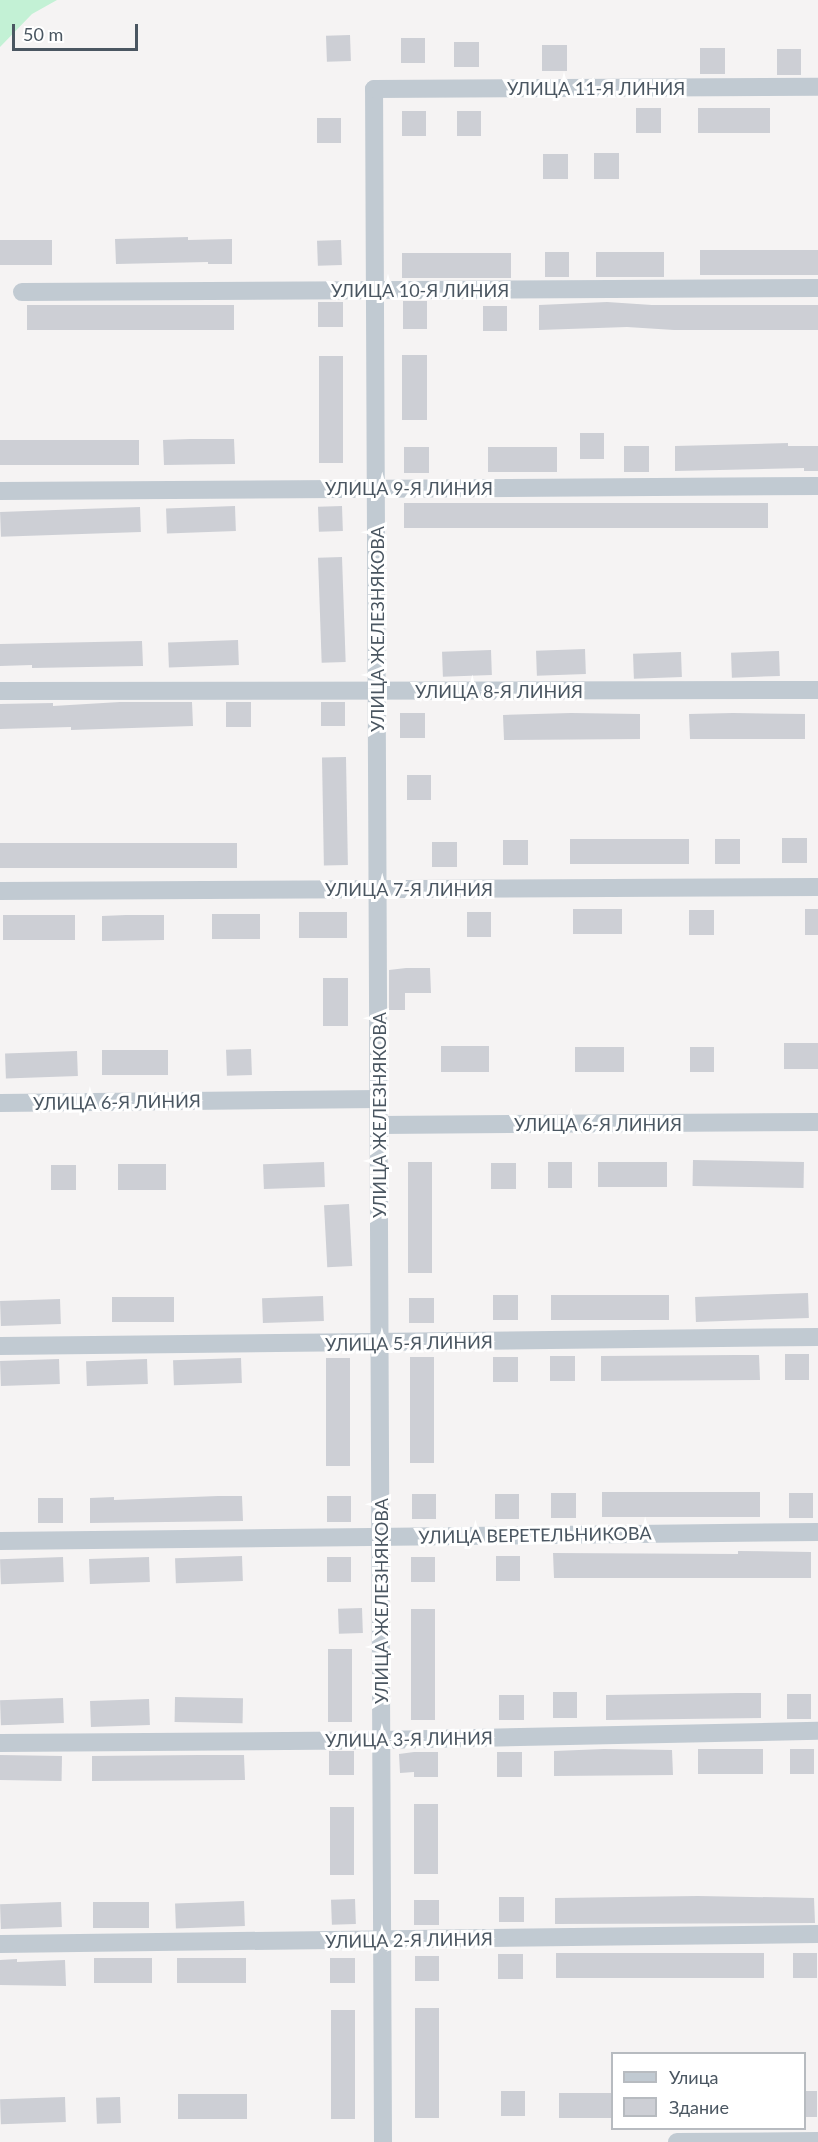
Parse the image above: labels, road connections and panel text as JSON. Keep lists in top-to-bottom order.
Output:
{
  "streets": {
    "street": [
      "УЛИЦА 11-Я ЛИНИЯ",
      "УЛИЦА 10-Я ЛИНИЯ",
      "УЛИЦА 9-Я ЛИНИЯ",
      "УЛИЦА ЖЕЛЕЗНЯКОВА",
      "УЛИЦА 8-Я ЛИНИЯ",
      "УЛИЦА 7-Я ЛИНИЯ",
      "УЛИЦА 6-Я ЛИНИЯ",
      "УЛИЦА 5-Я ЛИНИЯ",
      "УЛИЦА ВЕРЕТЕЛЬНИКОВА",
      "УЛИЦА 3-Я ЛИНИЯ",
      "УЛИЦА 2-Я ЛИНИЯ"
    ]
  },
  "crossings": [
    ["УЛИЦА 11-Я ЛИНИЯ", "УЛИЦА ЖЕЛЕЗНЯКОВА"],
    ["УЛИЦА 10-Я ЛИНИЯ", "УЛИЦА ЖЕЛЕЗНЯКОВА"],
    ["УЛИЦА 9-Я ЛИНИЯ", "УЛИЦА ЖЕЛЕЗНЯКОВА"],
    ["УЛИЦА ЖЕЛЕЗНЯКОВА", "УЛИЦА 8-Я ЛИНИЯ"],
    ["УЛИЦА ЖЕЛЕЗНЯКОВА", "УЛИЦА 7-Я ЛИНИЯ"],
    ["УЛИЦА ЖЕЛЕЗНЯКОВА", "УЛИЦА 6-Я ЛИНИЯ"],
    ["УЛИЦА ЖЕЛЕЗНЯКОВА", "УЛИЦА 5-Я ЛИНИЯ"],
    ["УЛИЦА ЖЕЛЕЗНЯКОВА", "УЛИЦА ВЕРЕТЕЛЬНИКОВА"],
    ["УЛИЦА ЖЕЛЕЗНЯКОВА", "УЛИЦА 3-Я ЛИНИЯ"],
    ["УЛИЦА ЖЕЛЕЗНЯКОВА", "УЛИЦА 2-Я ЛИНИЯ"]
  ],
  "legend": ["Улица", "Здание"],
  "scale_bar": "50 m"
}
